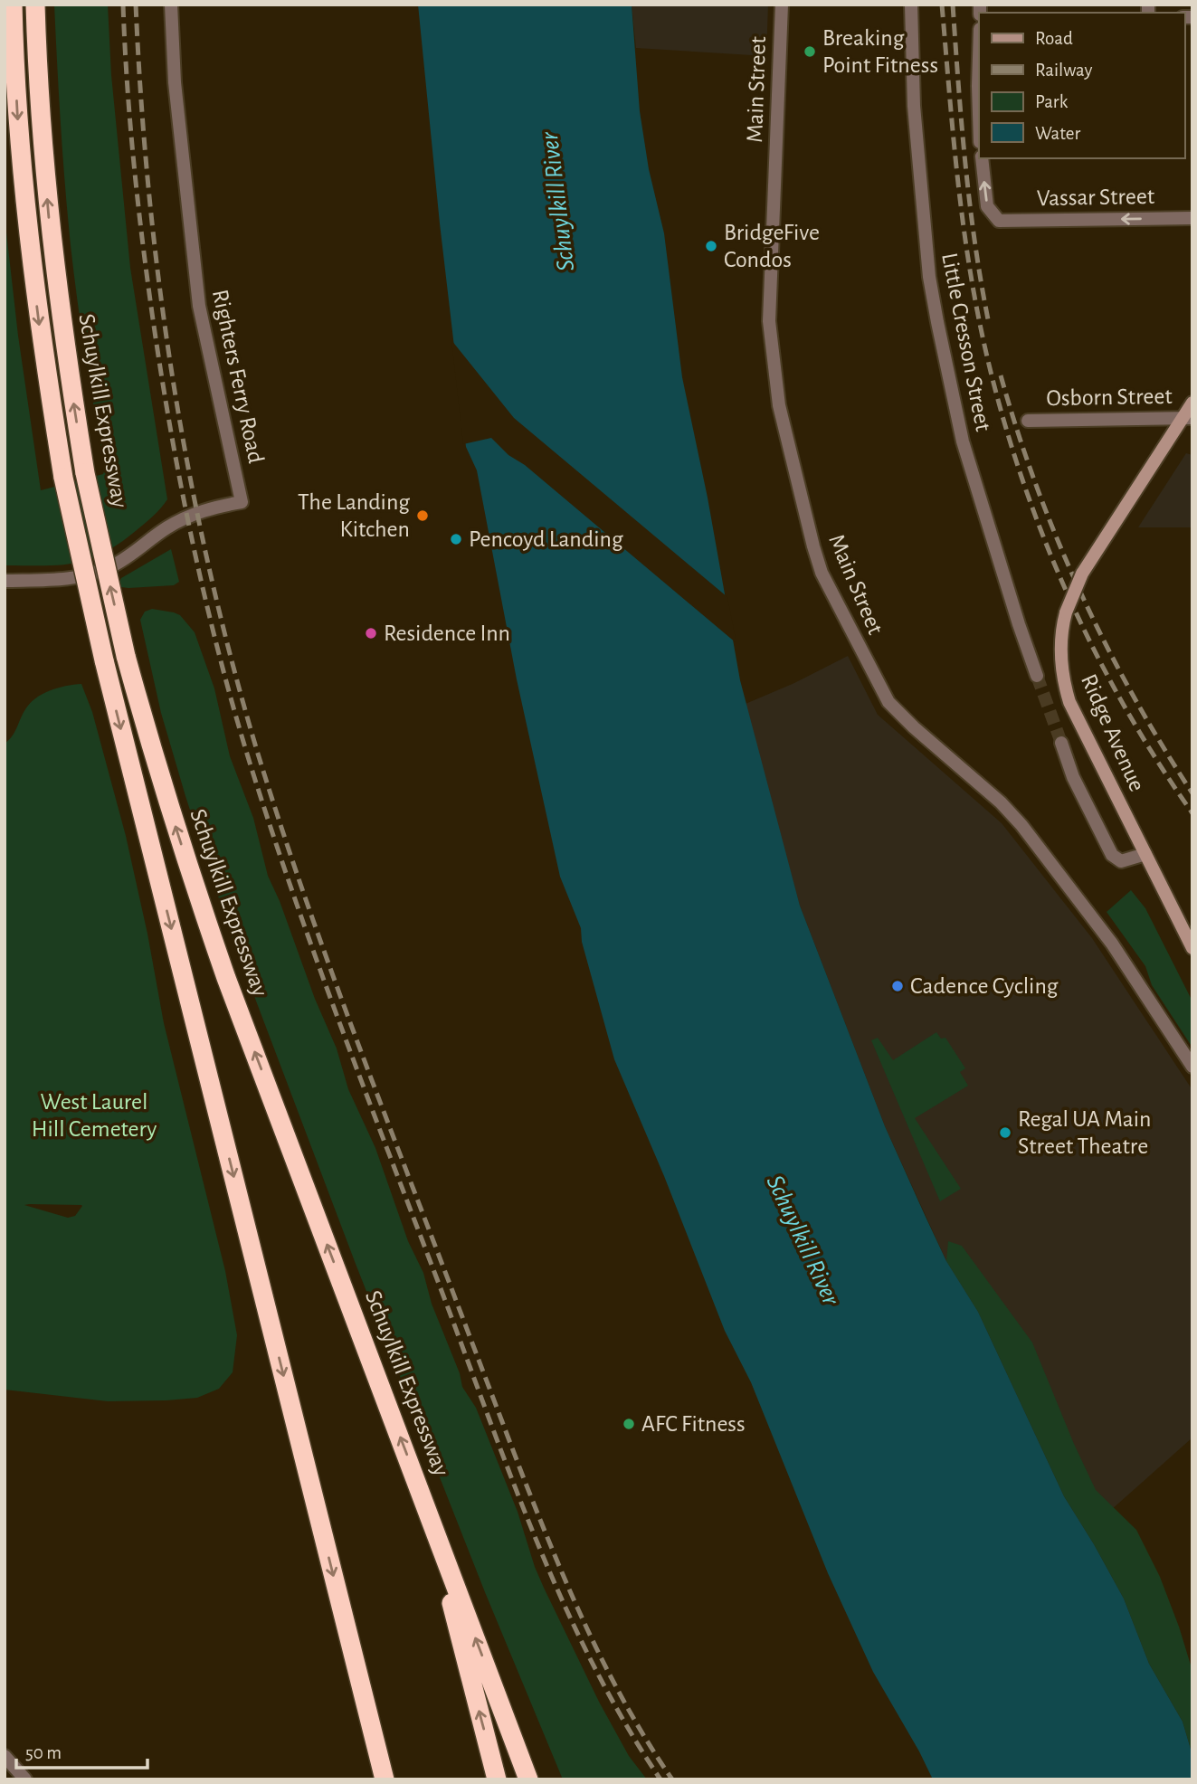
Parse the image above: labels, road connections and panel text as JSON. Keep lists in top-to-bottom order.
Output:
{
  "streets": {
    "highway": ["Schuylkill Expressway"],
    "main road": ["Ridge Avenue"],
    "street": [
      "Main Street",
      "Vassar Street",
      "Little Cresson Street",
      "Righters Ferry Road",
      "Osborn Street"
    ]
  },
  "crossings": [
    ["Osborn Street", "Ridge Avenue"]
  ],
  "one_way": ["Vassar Street"],
  "water": ["Schuylkill River"],
  "parks": ["West Laurel Hill Cemetery"],
  "places": [
    "Breaking Point Fitness",
    "BridgeFive Condos",
    "The Landing Kitchen",
    "Pencoyd Landing",
    "Residence Inn",
    "Cadence Cycling",
    "Regal UA Main Street Theatre",
    "AFC Fitness"
  ],
  "legend": [
    "Road",
    "Railway",
    "Park",
    "Water"
  ],
  "scale_bar": "50 m"
}
